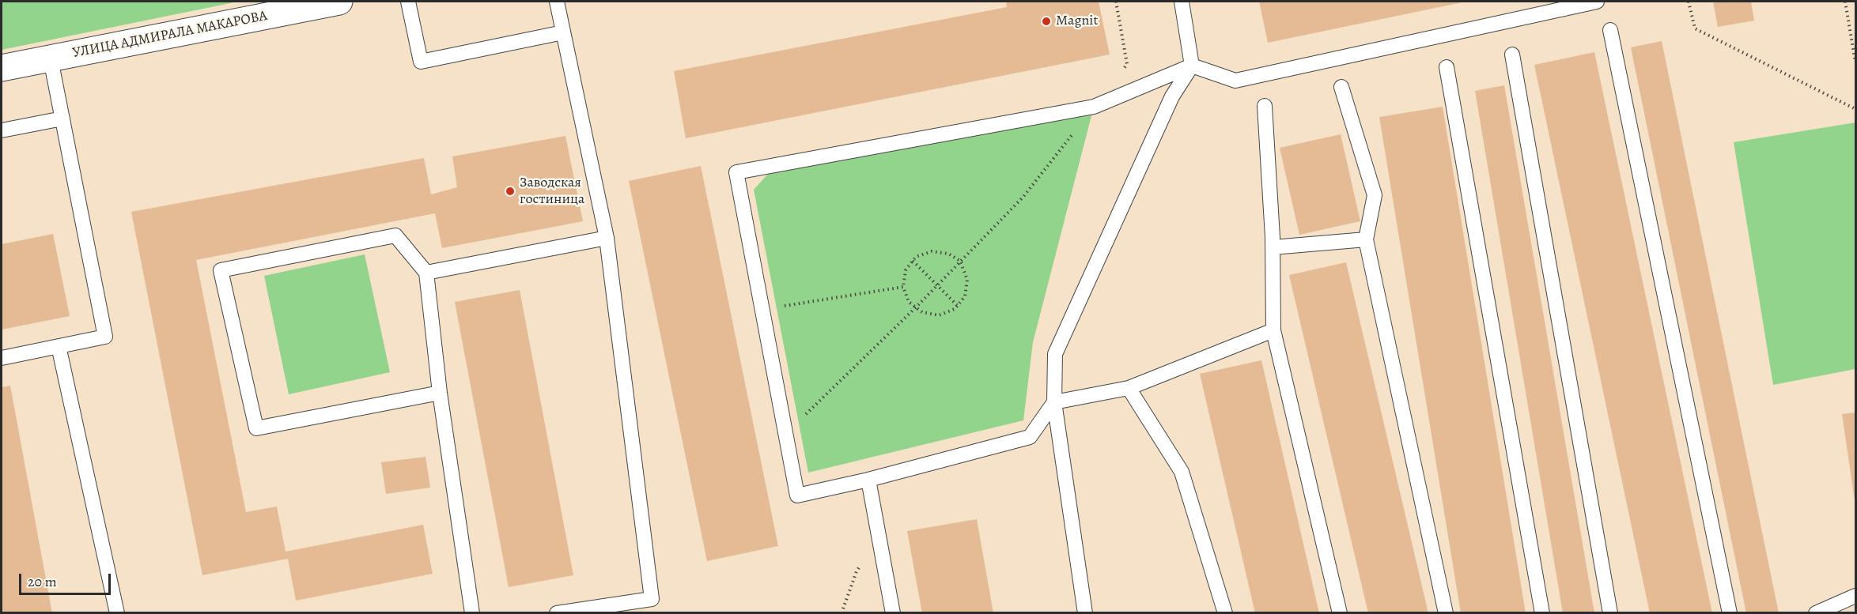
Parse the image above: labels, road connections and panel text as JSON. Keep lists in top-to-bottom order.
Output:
{
  "streets": {
    "street": ["УЛИЦА АДМИРАЛА МАКАРОВА"]
  },
  "places": ["Magnit", "Заводская гостиница"],
  "scale_bar": "20 m"
}
